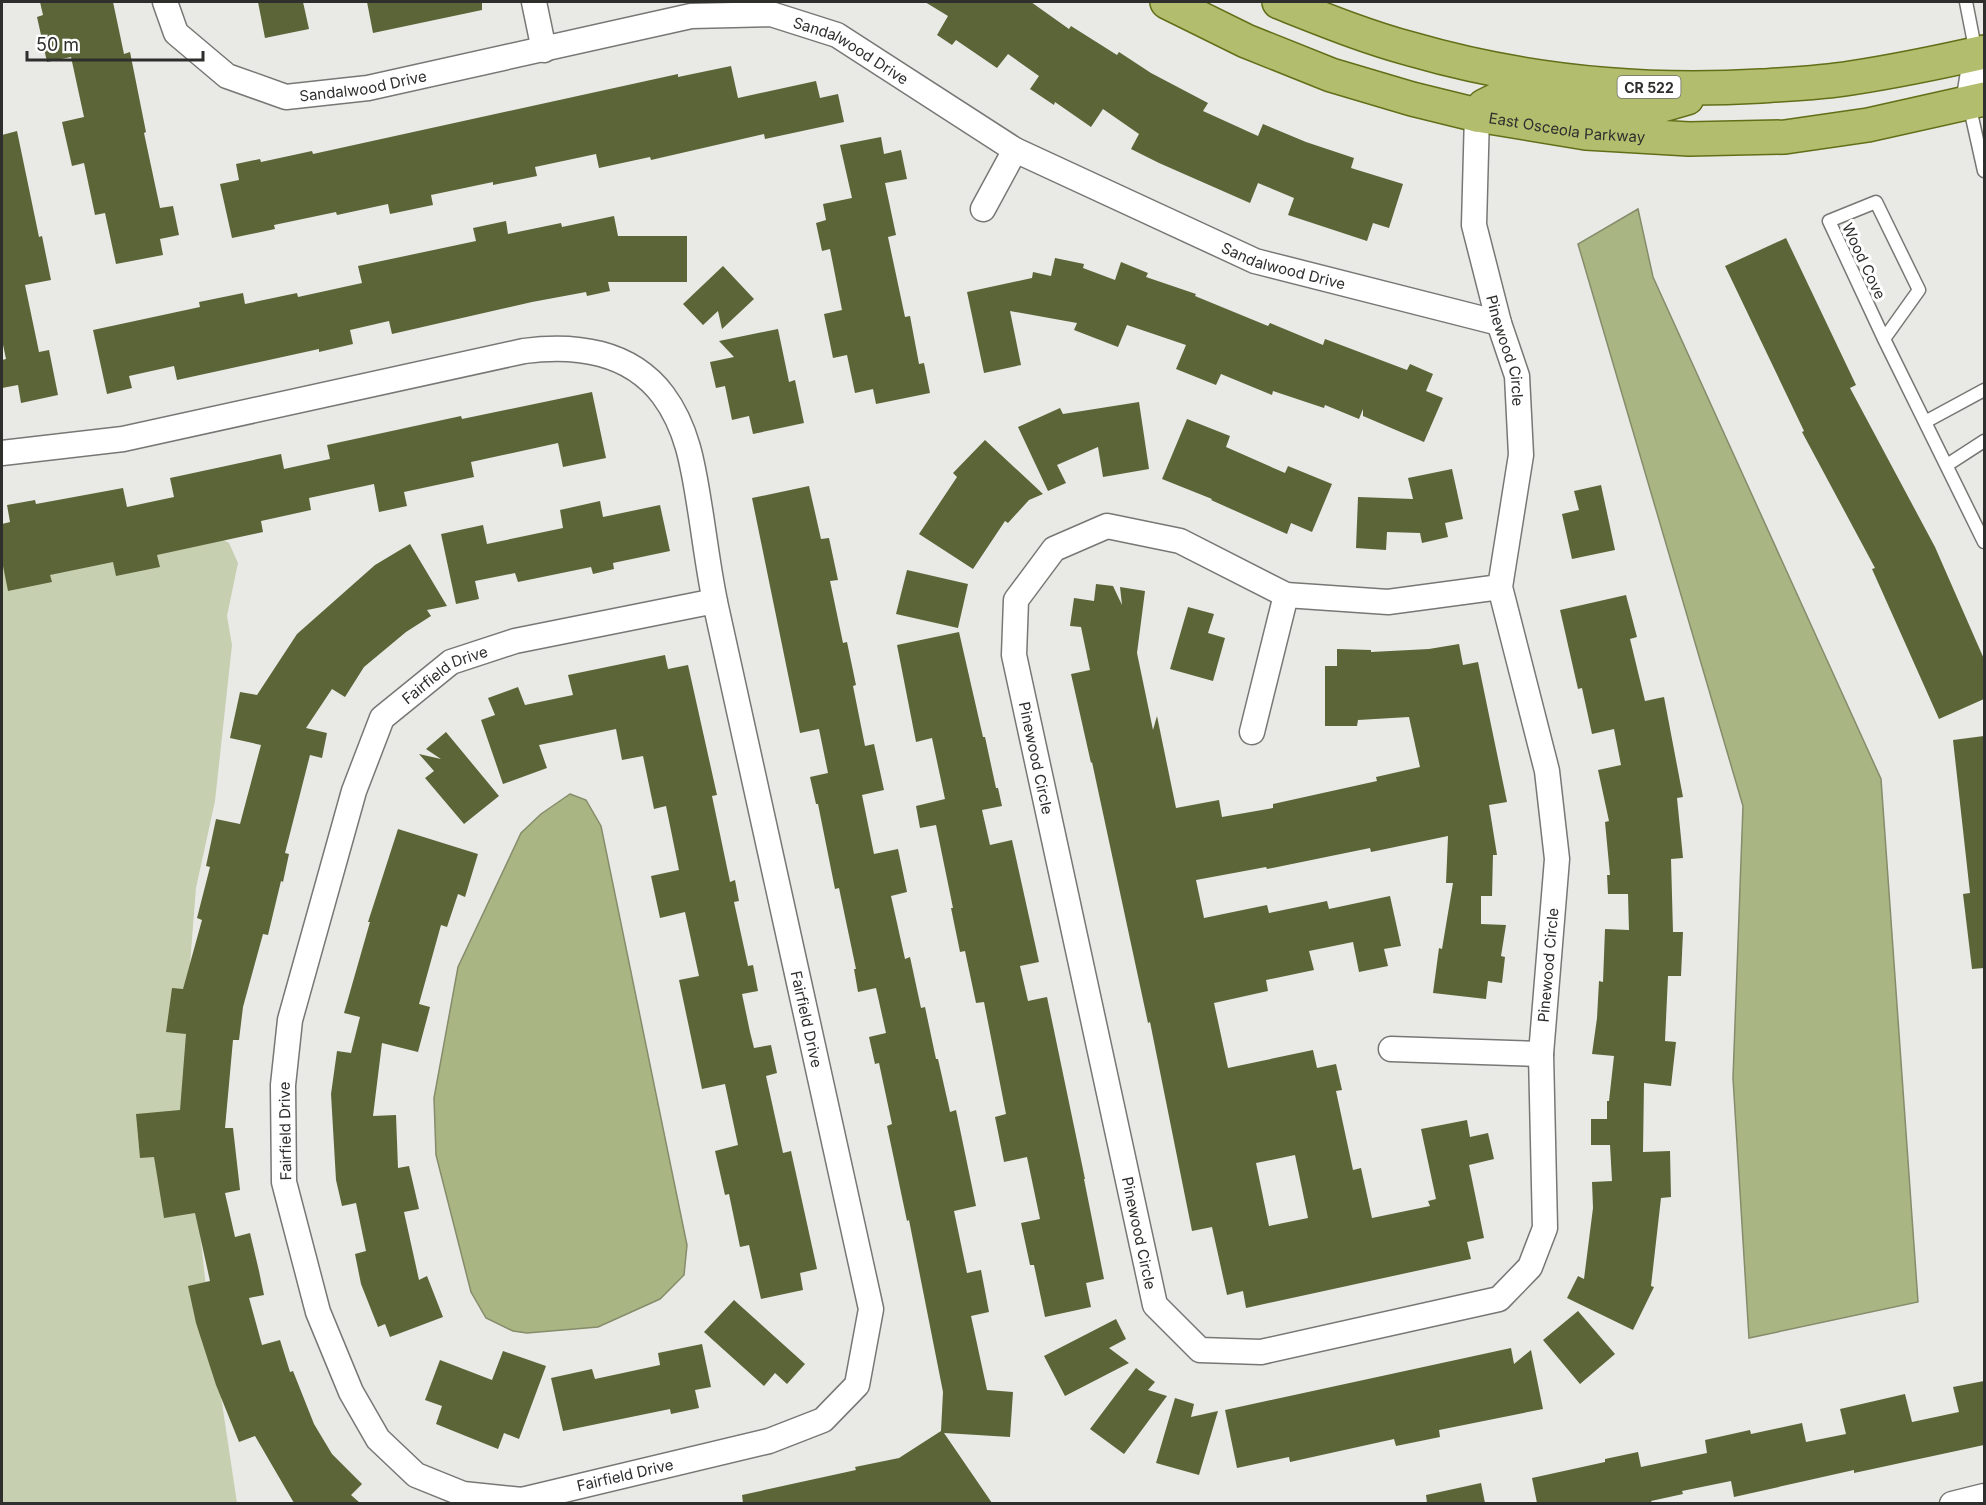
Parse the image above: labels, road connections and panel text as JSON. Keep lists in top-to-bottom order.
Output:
{
  "streets": {
    "main road": ["CR 522", "East Osceola Parkway"],
    "street": ["Sandalwood Drive", "Pinewood Circle", "Fairfield Drive"],
    "lane": ["Wood Cove"]
  },
  "crossings": [
    ["Sandalwood Drive", "Pinewood Circle"],
    ["East Osceola Parkway", "Pinewood Circle"]
  ],
  "scale_bar": "50 m"
}
